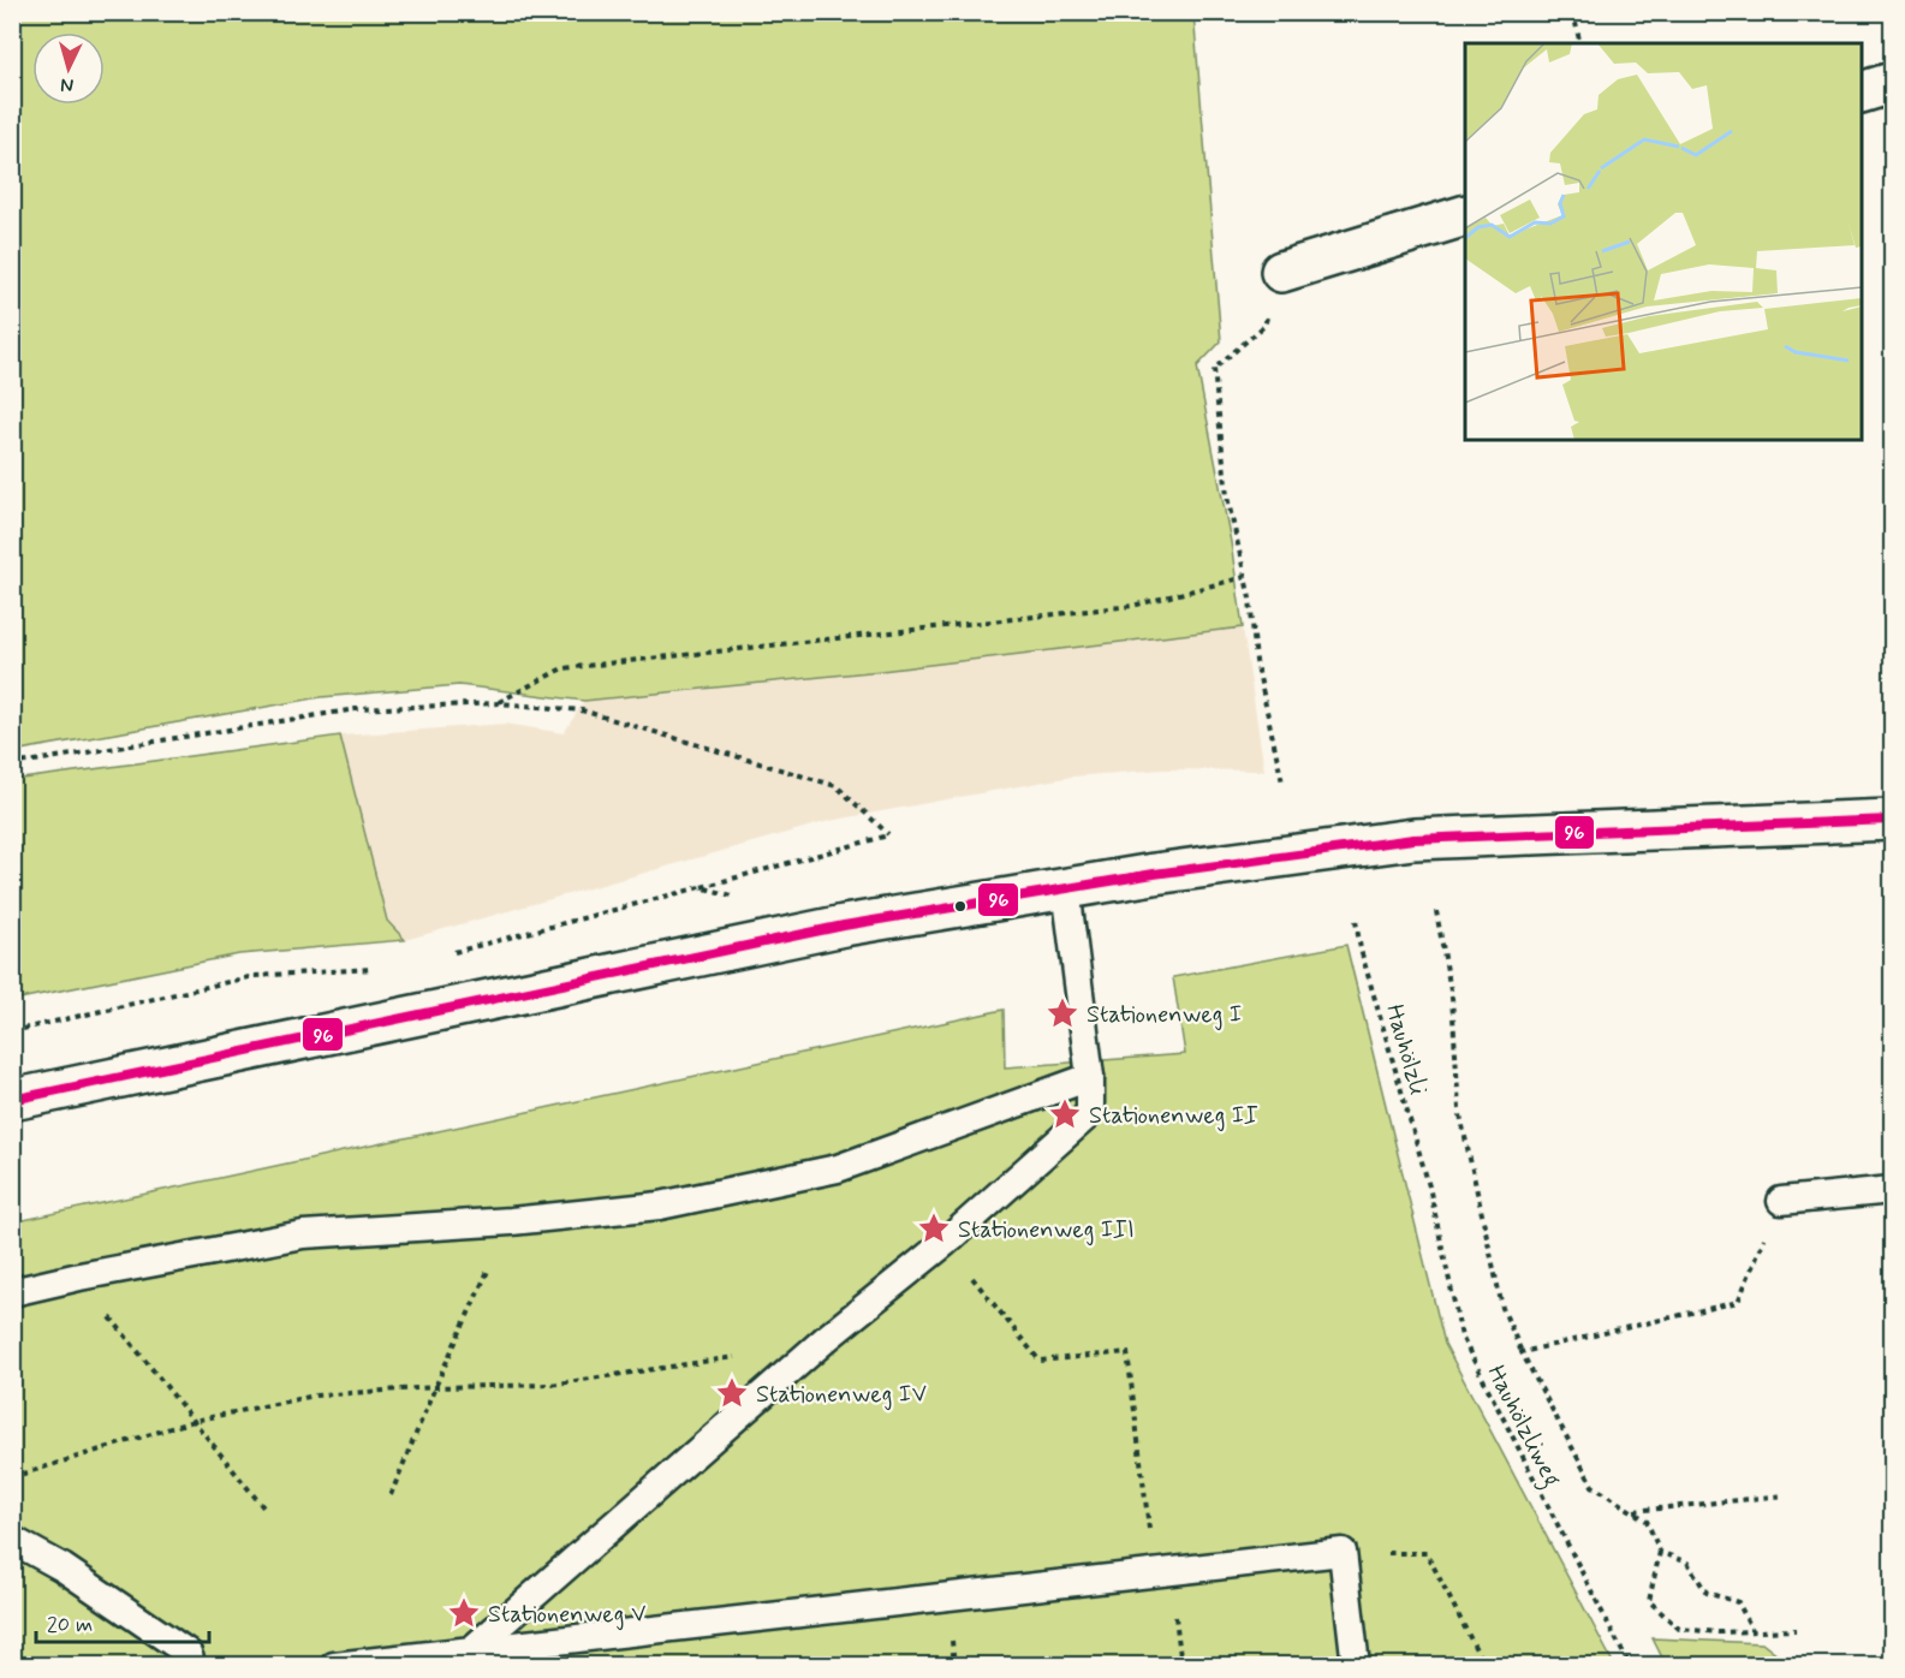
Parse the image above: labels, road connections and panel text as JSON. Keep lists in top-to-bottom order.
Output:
{
  "streets": {
    "path": ["Hauhölzli", "Hauhölzliweg"]
  },
  "crossings": [
    ["Hauhölzli", "Hauhölzliweg"]
  ],
  "places": {
    "place": [
      "Stationenweg I",
      "Stationenweg II",
      "Stationenweg III",
      "Stationenweg IV",
      "Stationenweg V"
    ]
  },
  "lines": ["transit line 96"],
  "scale_bar": "20 m",
  "north": "bottom"
}
